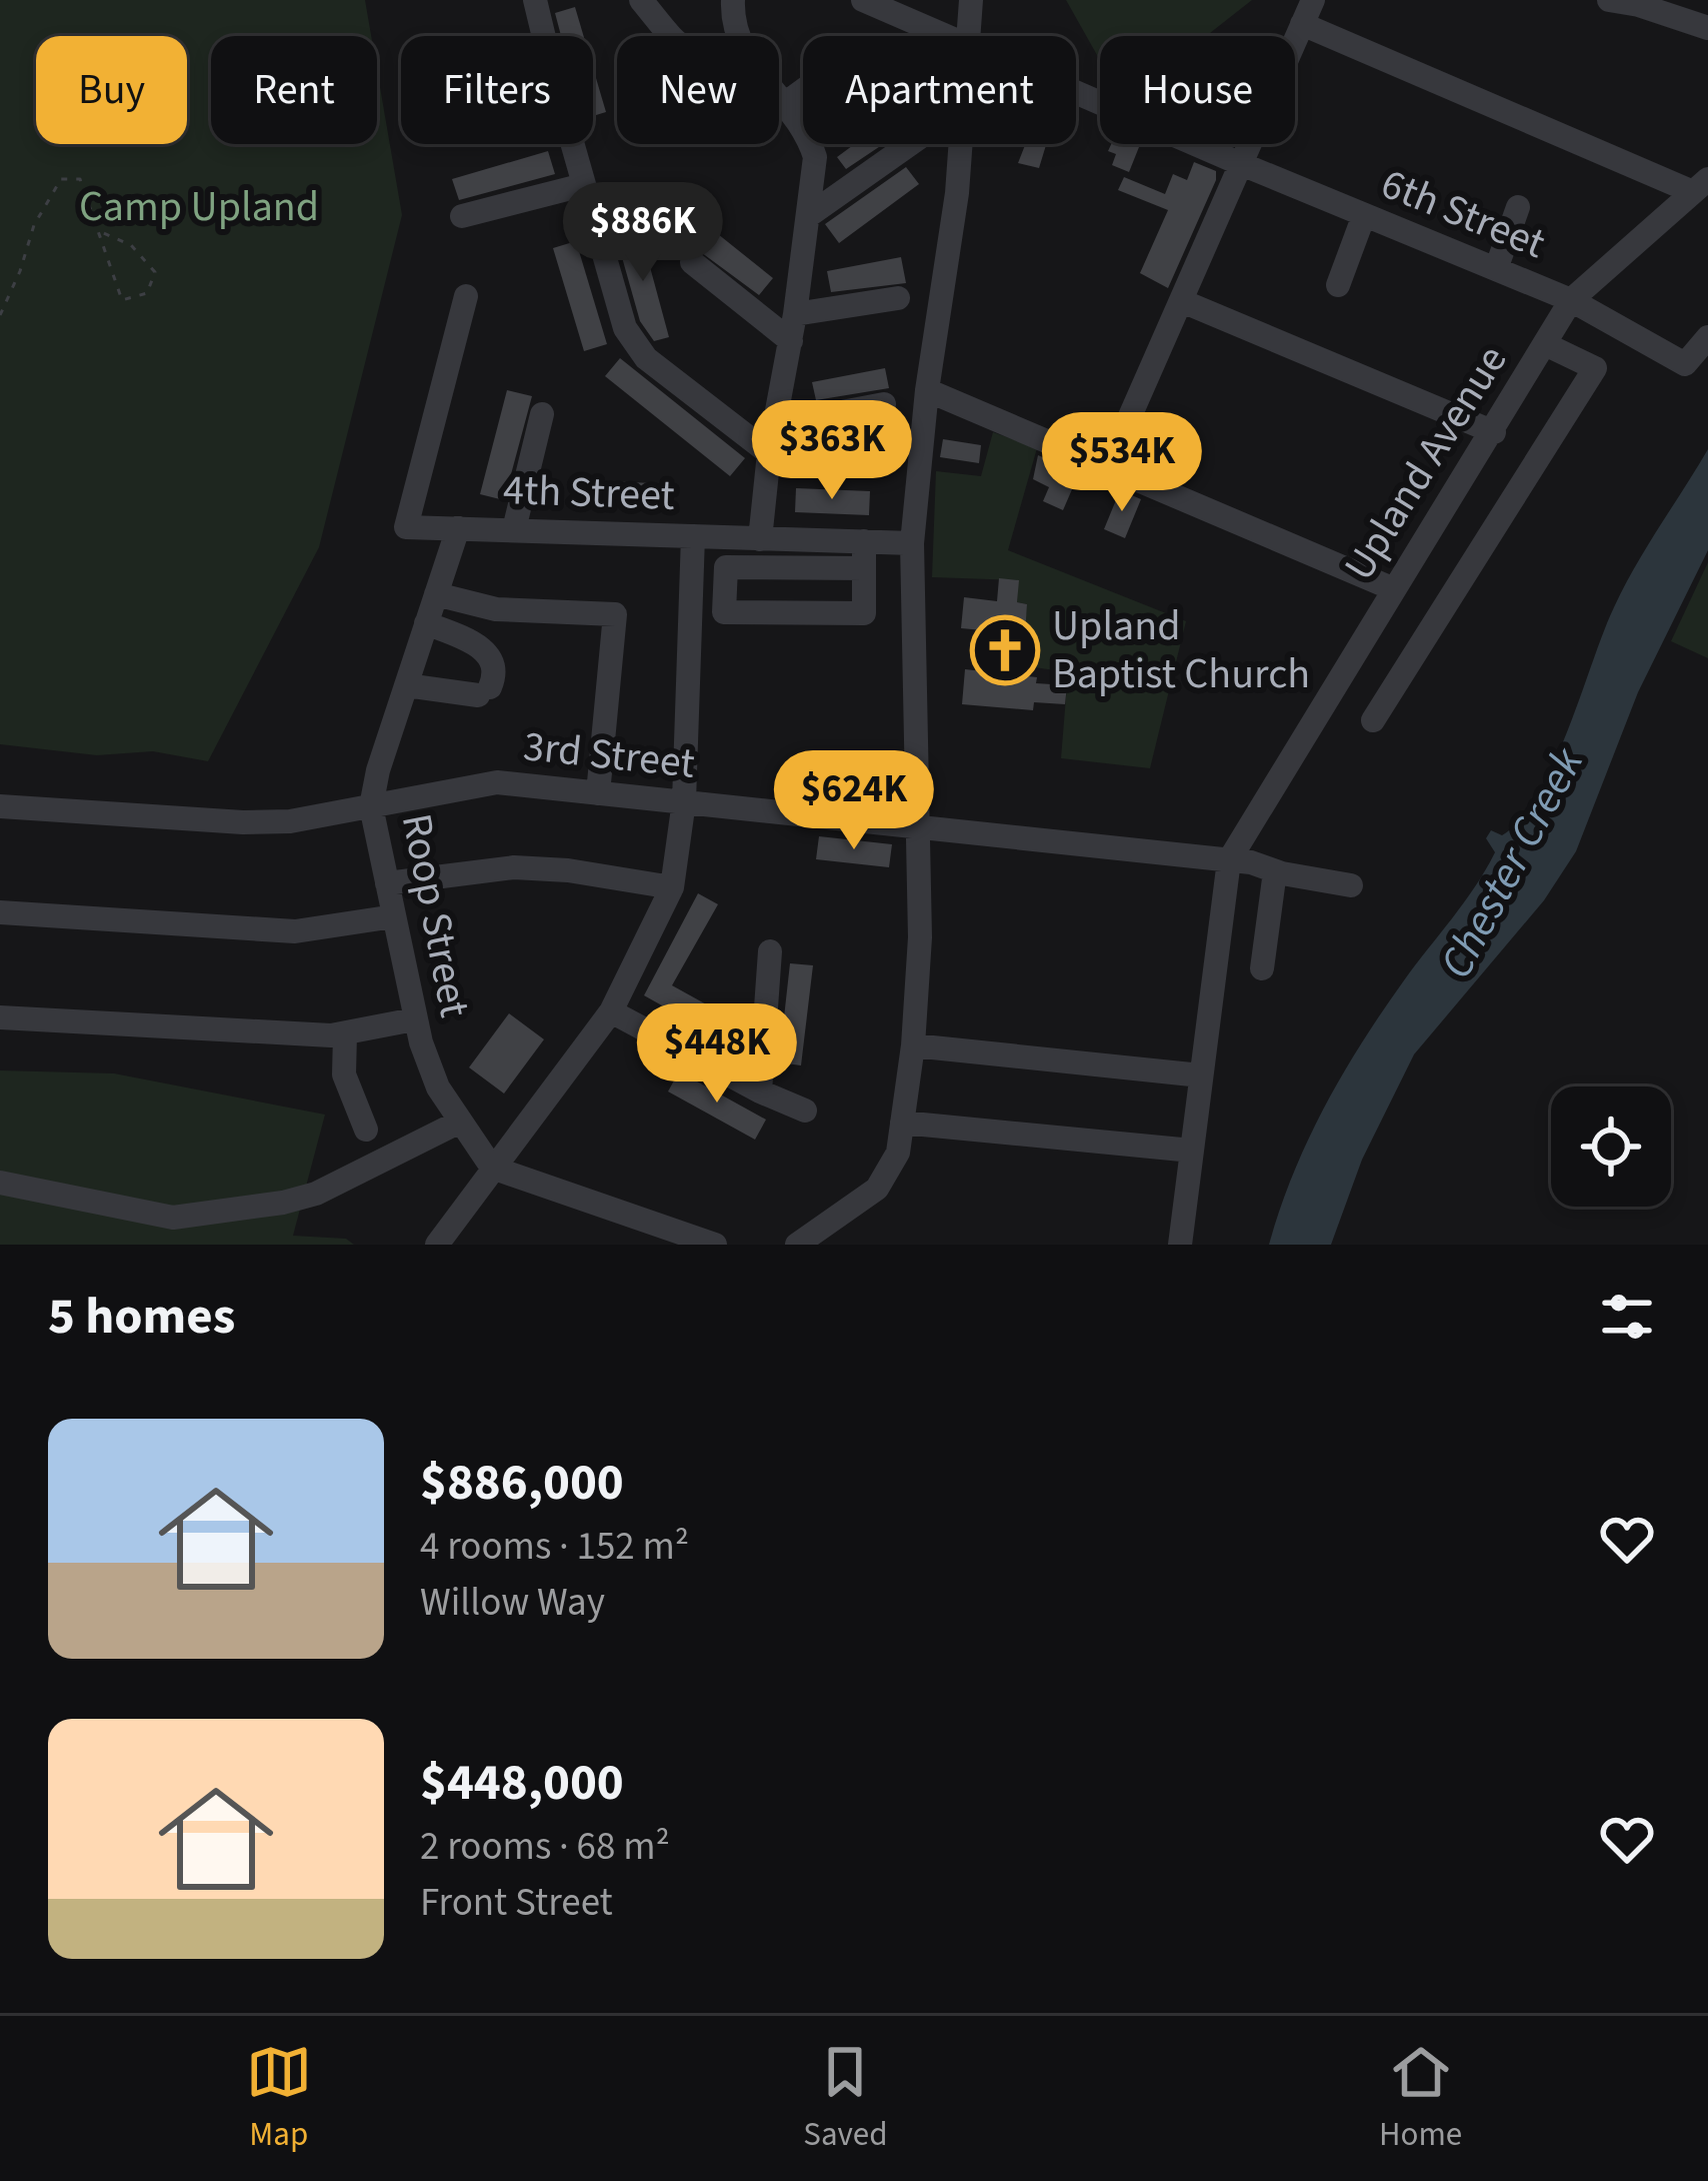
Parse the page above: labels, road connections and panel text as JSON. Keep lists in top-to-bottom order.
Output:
{
  "streets": {
    "street": [
      "6th Street",
      "Upland Avenue",
      "4th Street",
      "3rd Street",
      "Roop Street"
    ]
  },
  "crossings": [
    ["6th Street", "Upland Avenue"],
    ["Upland Avenue", "3rd Street"],
    ["4th Street", "Roop Street"],
    ["3rd Street", "Roop Street"]
  ],
  "water": ["Chester Creek"],
  "parks": ["Camp Upland"],
  "places": {
    "church": ["Upland Baptist Church"]
  },
  "page": {
    "chip": [
      "Buy",
      "Rent",
      "Filters",
      "New",
      "Apartment",
      "House"
    ],
    "price": [
      "$886K",
      "$363K",
      "$534K",
      "$624K",
      "$448K"
    ],
    "heading": "5 homes",
    "list": [
      {
        "name": "$886,000",
        "note": "4 rooms · 152 m² · Willow Way"
      },
      {
        "name": "$448,000",
        "note": "2 rooms · 68 m² · Front Street"
      }
    ],
    "tabs": ["Map", "Saved", "Home"]
  }
}
